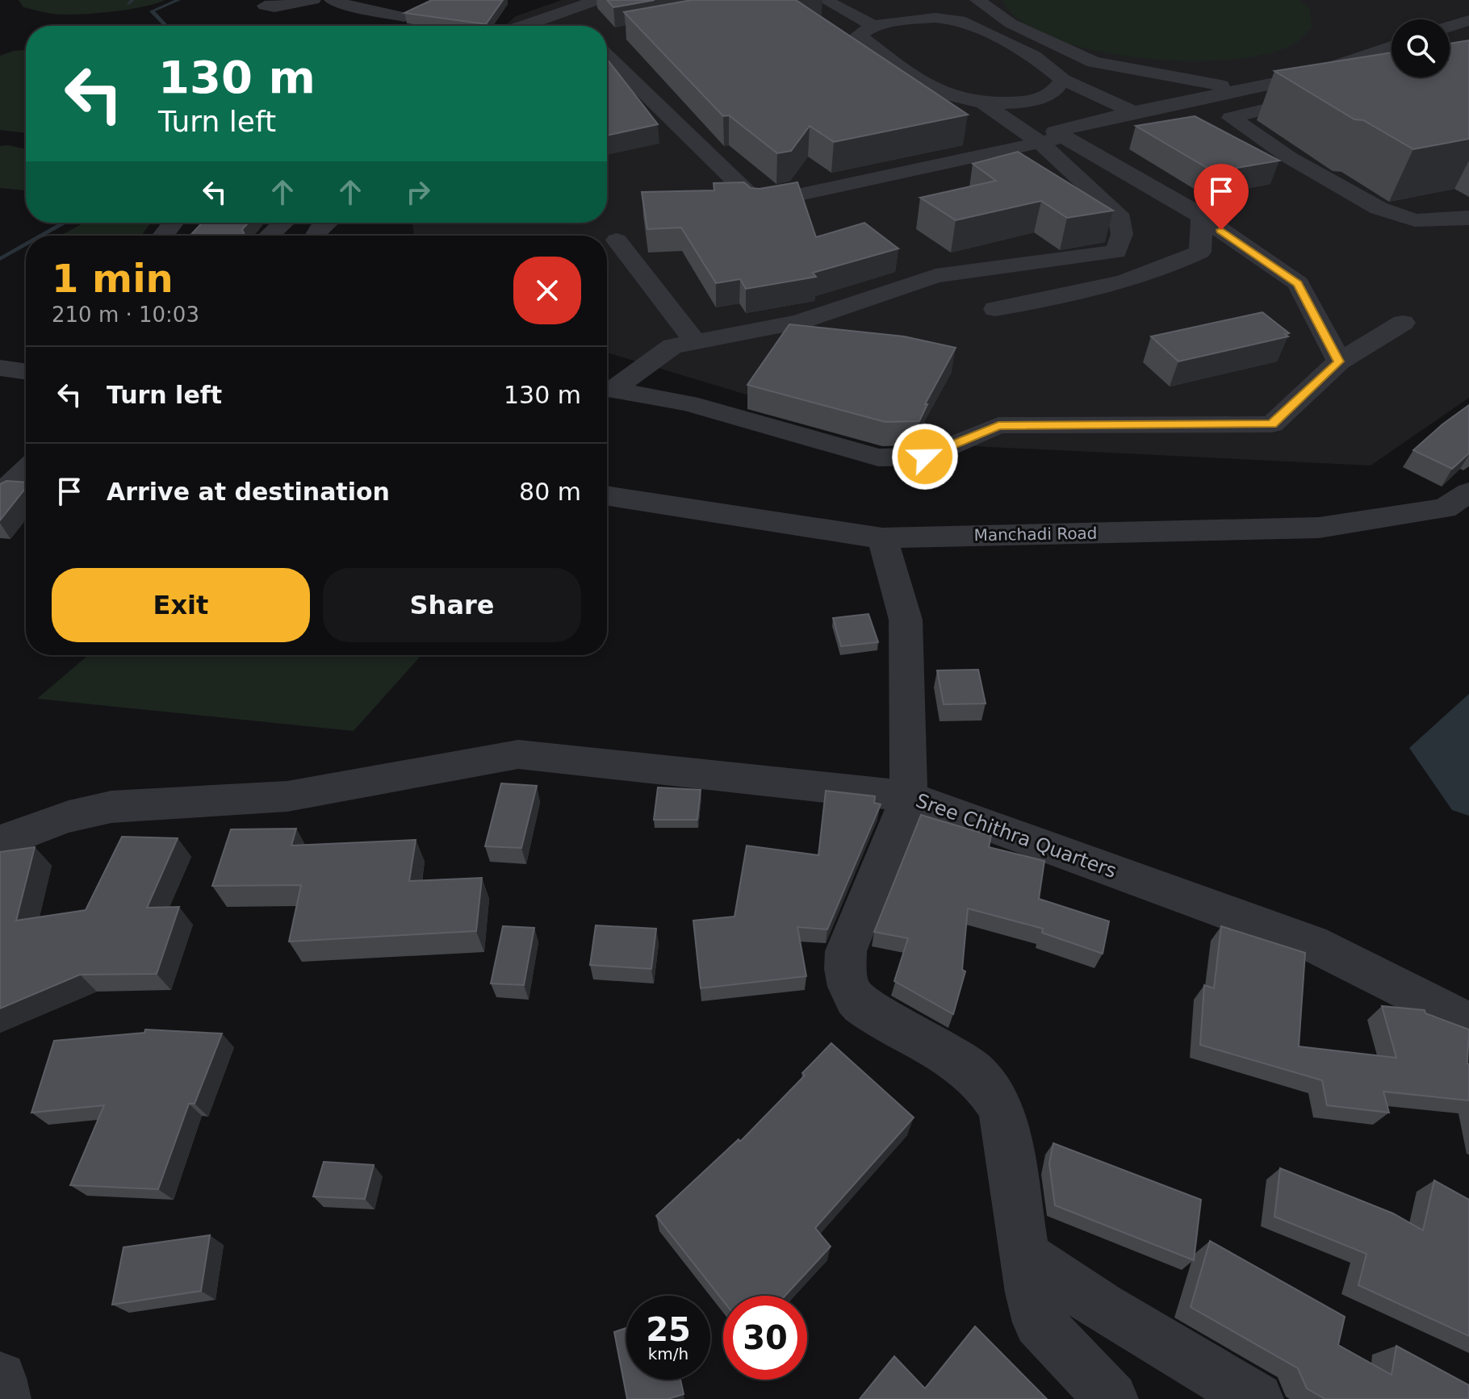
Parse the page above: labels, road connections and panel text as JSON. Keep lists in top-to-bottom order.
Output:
{
  "streets": {
    "street": ["Manchadi Road", "Sree Chithra Quarters"]
  },
  "page": {
    "turn": ["130 m", "Turn left"],
    "heading": ["1 min", "210 m · 10:03"],
    "list": [
      {
        "name": "Turn left",
        "value": "130 m"
      },
      {
        "name": "Arrive at destination",
        "value": "80 m"
      }
    ],
    "buttons": ["Exit", "Share"],
    "speed": "25 km/h",
    "limit": "30"
  }
}
